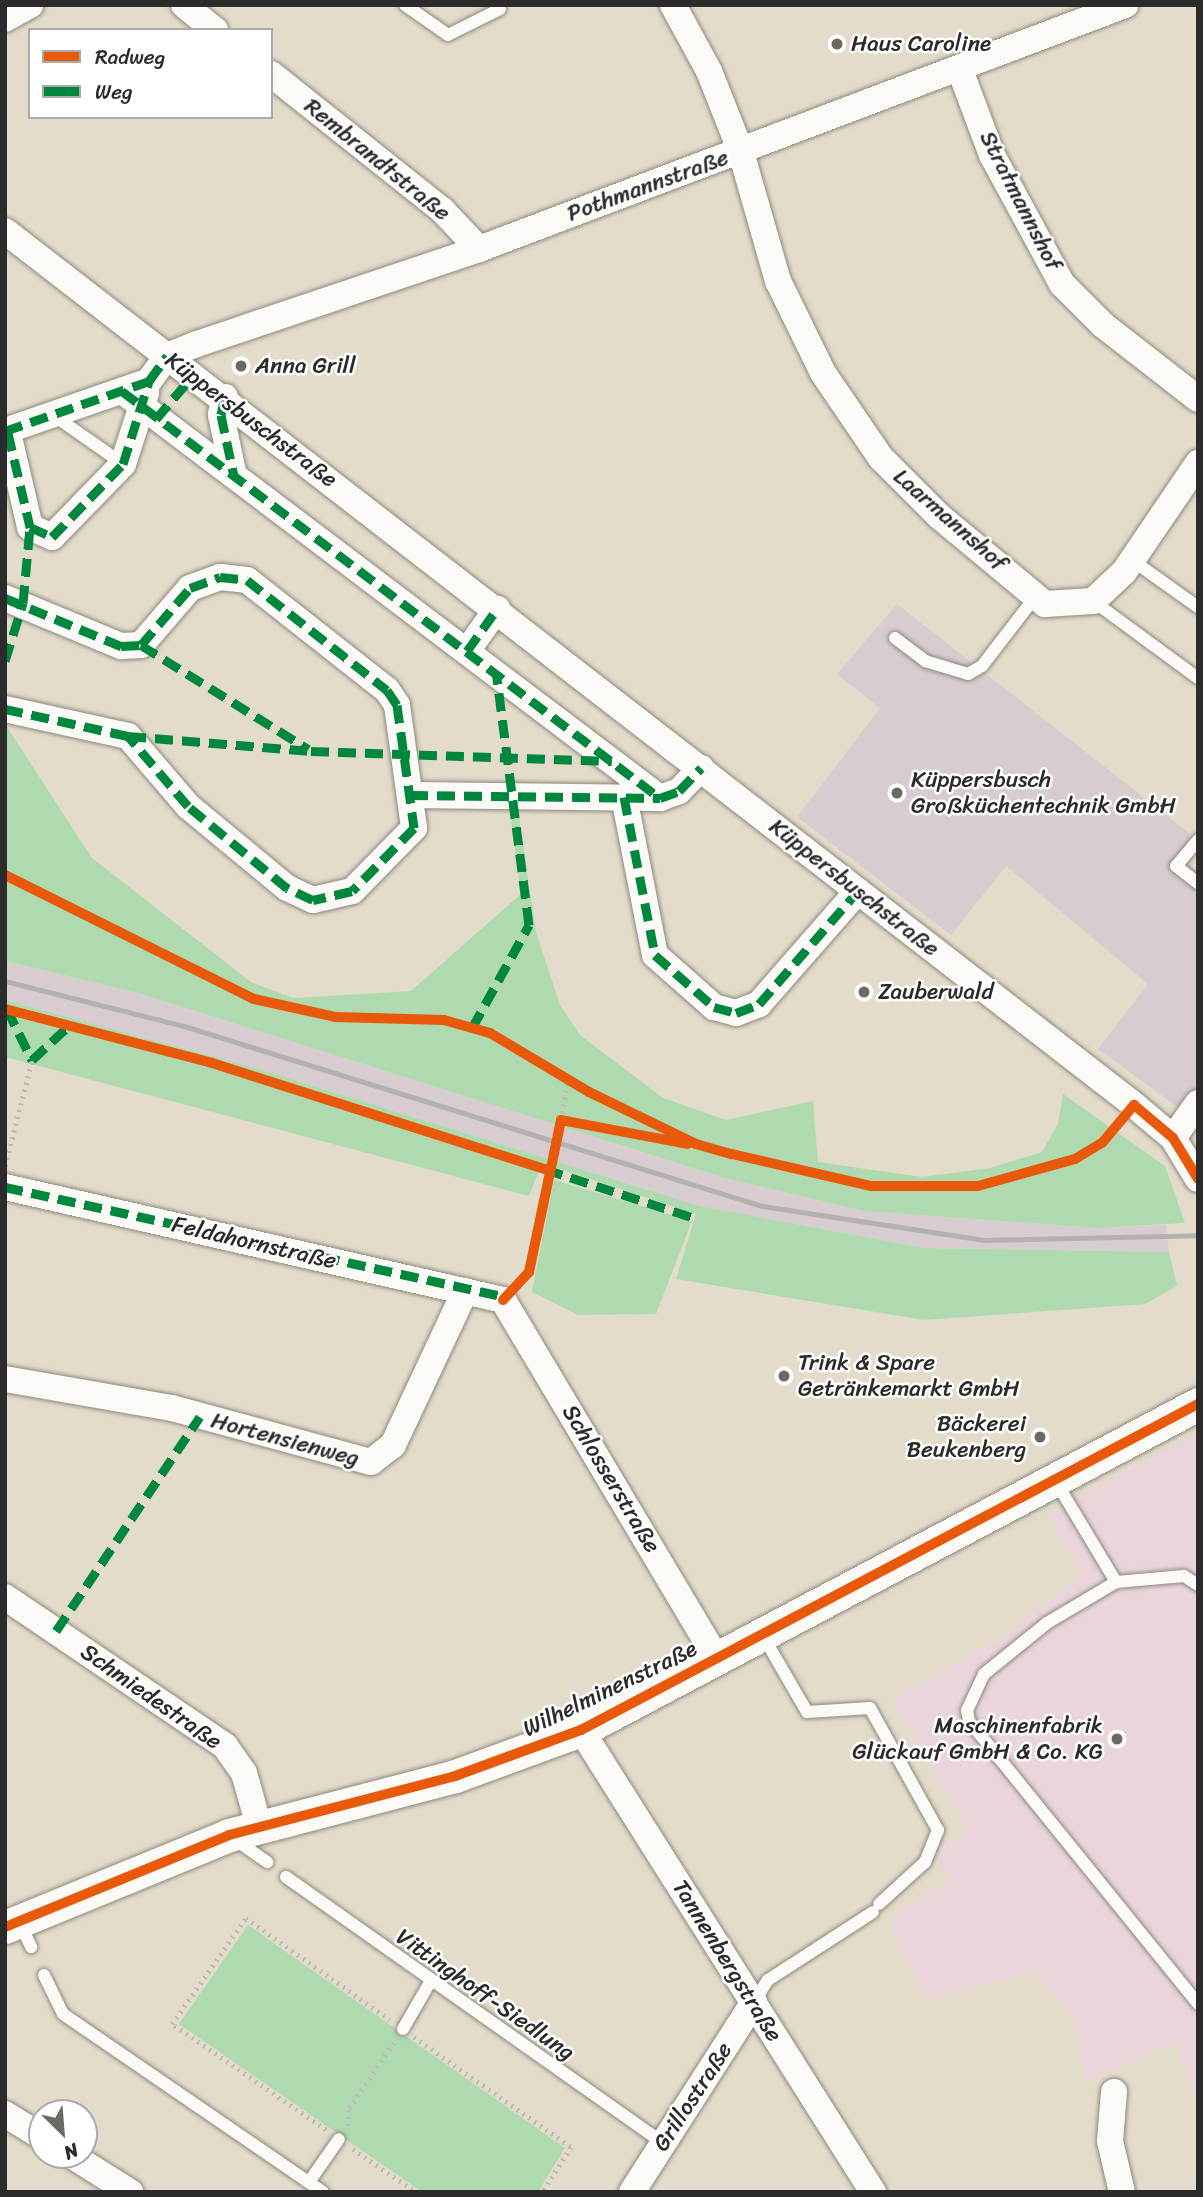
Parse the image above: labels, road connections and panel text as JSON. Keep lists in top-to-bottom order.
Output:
{
  "streets": {
    "street": [
      "Rembrandtstraße",
      "Pothmannstraße",
      "Stratmannshof",
      "Küppersbuschstraße",
      "Laarmannshof",
      "Feldahornstraße",
      "Hortensienweg",
      "Schlosserstraße",
      "Wilhelminenstraße",
      "Schmiedestraße",
      "Tannenbergstraße",
      "Grillostraße"
    ],
    "lane": ["Vittinghoff-Siedlung"]
  },
  "crossings": [
    ["Rembrandtstraße", "Pothmannstraße"],
    ["Pothmannstraße", "Stratmannshof"],
    ["Pothmannstraße", "Küppersbuschstraße"],
    ["Pothmannstraße", "Laarmannshof"],
    ["Feldahornstraße", "Hortensienweg"],
    ["Feldahornstraße", "Schlosserstraße"],
    ["Schlosserstraße", "Wilhelminenstraße"],
    ["Wilhelminenstraße", "Schmiedestraße"],
    ["Wilhelminenstraße", "Tannenbergstraße"],
    ["Tannenbergstraße", "Grillostraße"],
    ["Vittinghoff-Siedlung", "Grillostraße"]
  ],
  "places": [
    "Haus Caroline",
    "Anna Grill",
    "Küppersbusch Großküchentechnik GmbH",
    "Zauberwald",
    "Trink & Spare Getränkemarkt GmbH",
    "Bäckerei Beukenberg",
    "Maschinenfabrik Glückauf GmbH & Co. KG"
  ],
  "legend": ["Radweg", "Weg"],
  "north": "bottom right"
}
